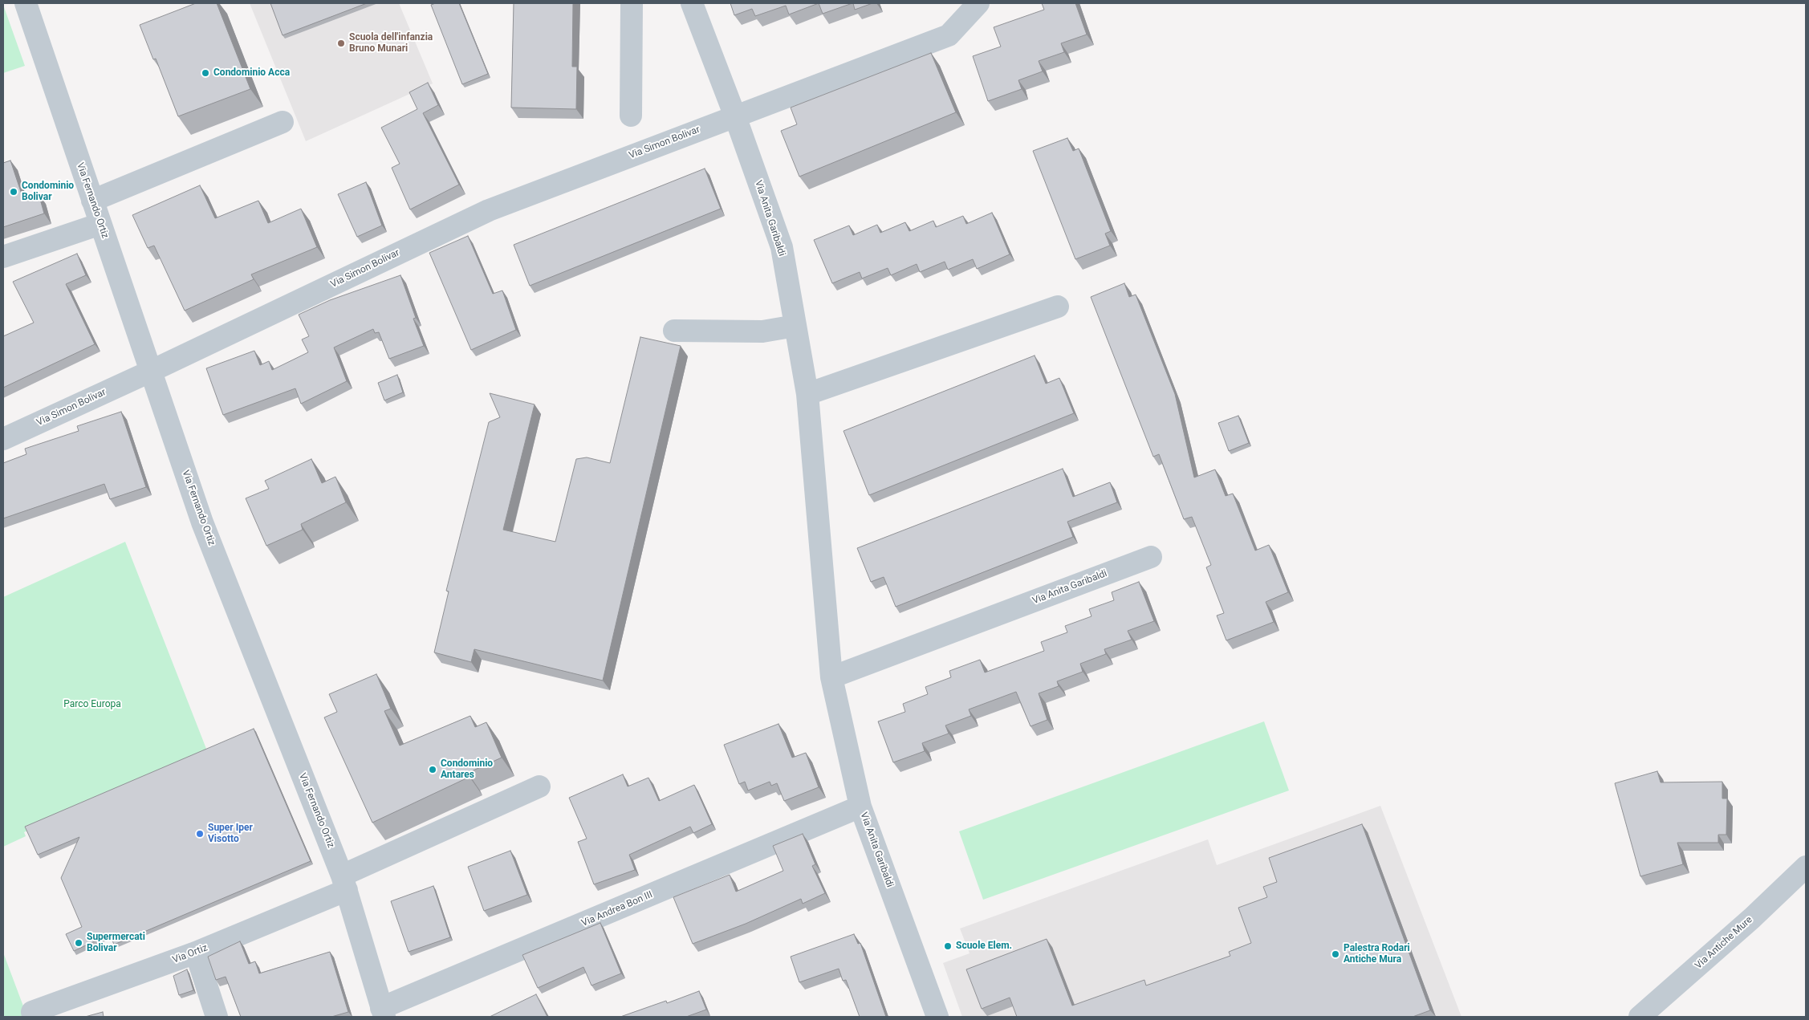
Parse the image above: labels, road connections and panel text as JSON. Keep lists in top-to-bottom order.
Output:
{
  "streets": {
    "street": [
      "Via Simon Bolivar",
      "Via Fernando Ortiz",
      "Via Anita Garibaldi",
      "Via Andrea Bon III",
      "Via Antiche Mure",
      "Via Ortiz"
    ]
  },
  "crossings": [
    ["Via Simon Bolivar", "Via Fernando Ortiz"],
    ["Via Simon Bolivar", "Via Anita Garibaldi"],
    ["Via Fernando Ortiz", "Via Andrea Bon III"],
    ["Via Fernando Ortiz", "Via Ortiz"],
    ["Via Anita Garibaldi", "Via Andrea Bon III"]
  ],
  "parks": ["Parco Europa"],
  "places": [
    "Scuola dell'infanzia Bruno Munari",
    "Condominio Acca",
    "Condominio Bolivar",
    "Condominio Antares",
    "Super Iper Visotto",
    "Supermercati Bolivar",
    "Scuole Elem.",
    "Palestra Rodari Antiche Mura"
  ]
}
